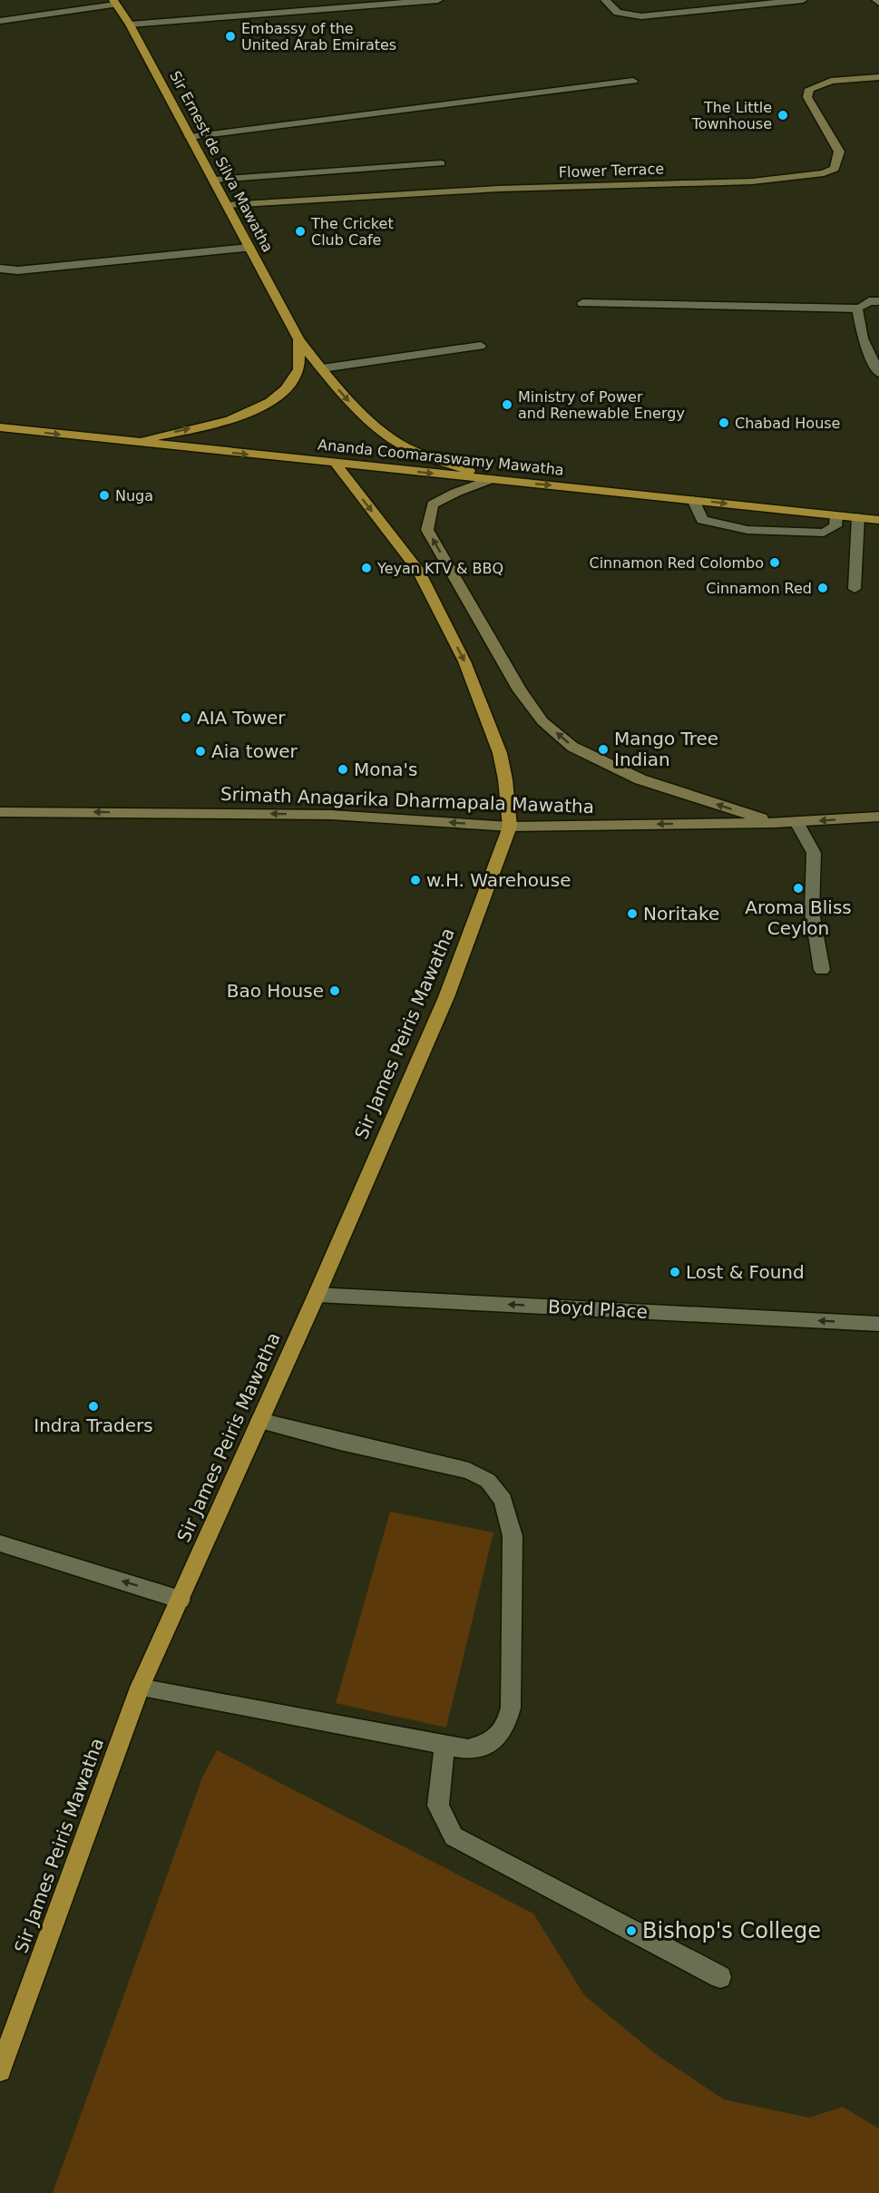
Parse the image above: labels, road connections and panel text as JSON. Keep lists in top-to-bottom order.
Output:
{
  "streets": {
    "highway": ["Sir Ernest de Silva Mawatha", "Ananda Coomaraswamy Mawatha", "Sir James Peiris Mawatha"],
    "main road": ["Flower Terrace", "Srimath Anagarika Dharmapala Mawatha"],
    "street": ["Boyd Place"]
  },
  "crossings": [
    ["Sir Ernest de Silva Mawatha", "Flower Terrace"],
    ["Sir Ernest de Silva Mawatha", "Ananda Coomaraswamy Mawatha"],
    ["Srimath Anagarika Dharmapala Mawatha", "Sir James Peiris Mawatha"],
    ["Sir James Peiris Mawatha", "Boyd Place"]
  ],
  "one_way": ["Ananda Coomaraswamy Mawatha", "Srimath Anagarika Dharmapala Mawatha", "Boyd Place"],
  "places": [
    "Embassy of the United Arab Emirates",
    "The Little Townhouse",
    "The Cricket Club Cafe",
    "Ministry of Power and Renewable Energy",
    "Chabad House",
    "Nuga",
    "Cinnamon Red Colombo",
    "Yeyan KTV & BBQ",
    "Cinnamon Red",
    "AIA Tower",
    "Mango Tree Indian",
    "Aia tower",
    "Mona's",
    "w.H. Warehouse",
    "Aroma Bliss Ceylon",
    "Noritake",
    "Bao House",
    "Lost & Found",
    "Indra Traders",
    "Bishop's College"
  ]
}
